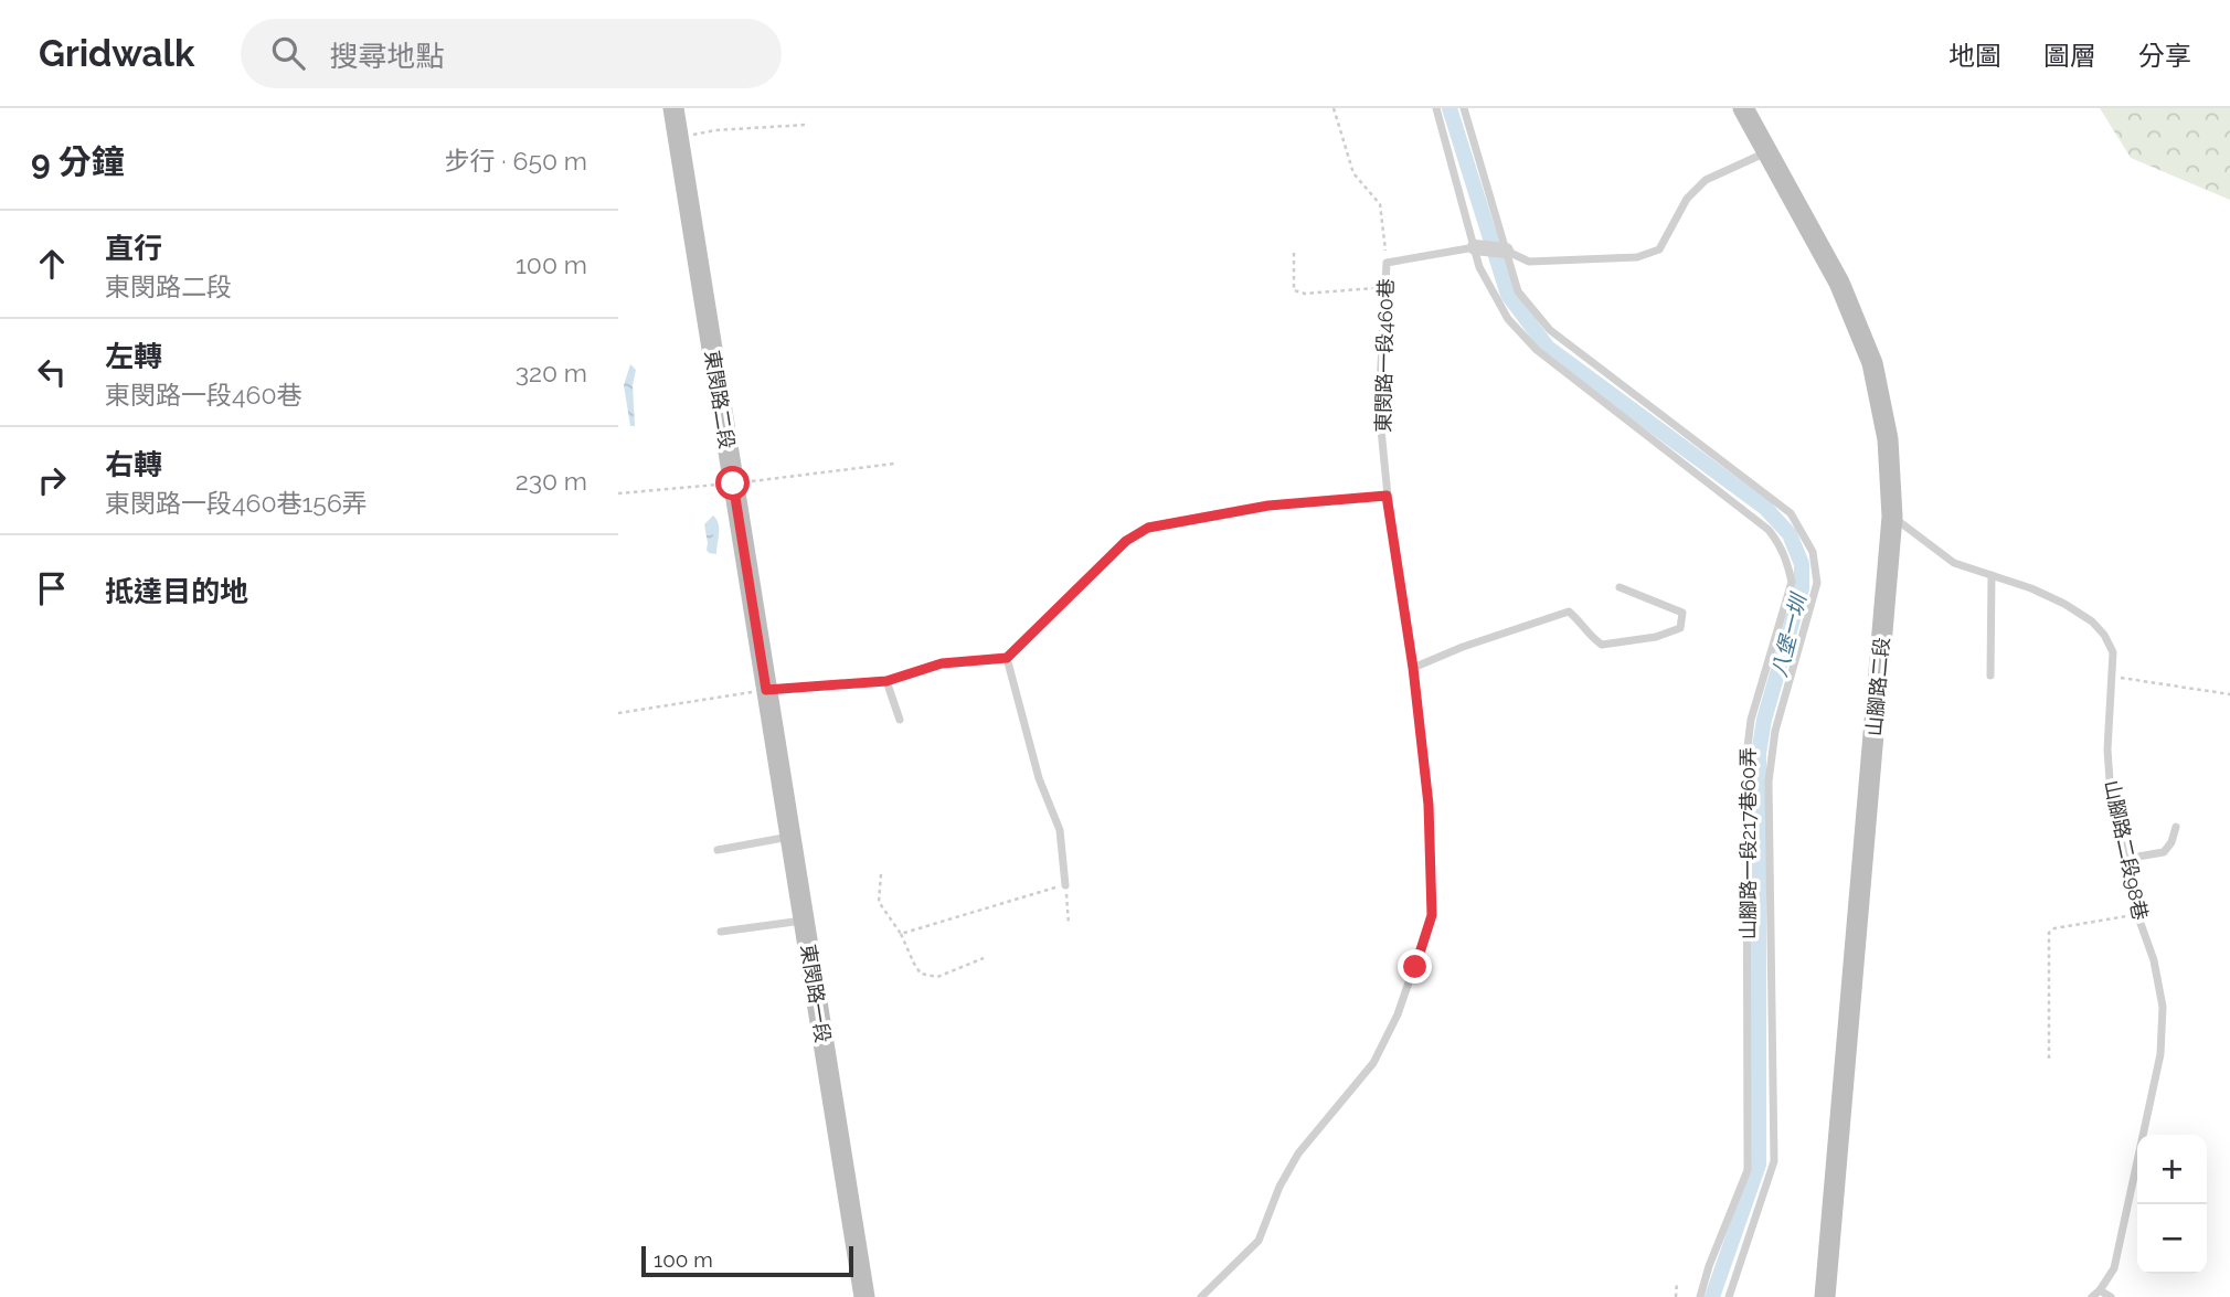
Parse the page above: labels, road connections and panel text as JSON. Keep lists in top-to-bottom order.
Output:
{
  "streets": {
    "main road": ["東閔路二段", "山腳路二段", "東閔路一段"],
    "street": ["東閔路一段460巷"],
    "lane": ["山腳路一段217巷60弄", "山腳路二段98巷"]
  },
  "crossings": [
    ["東閔路一段460巷", "山腳路一段217巷60弄"],
    ["東閔路二段", "東閔路一段"],
    ["山腳路二段", "山腳路二段98巷"]
  ],
  "water": ["八堡一圳"],
  "scale_bar": "100 m",
  "page": {
    "header": "Gridwalk",
    "search": "搜尋地點",
    "nav": ["地圖", "圖層", "分享"],
    "heading": ["9 分鐘", "步行 · 650 m"],
    "list": [
      ["直行", "東閔路二段", "100 m"],
      ["左轉", "東閔路一段460巷", "320 m"],
      ["右轉", "東閔路一段460巷156弄", "230 m"],
      "抵達目的地"
    ],
    "map_buttons": ["+", "−"],
    "scale": "100 m"
  }
}
